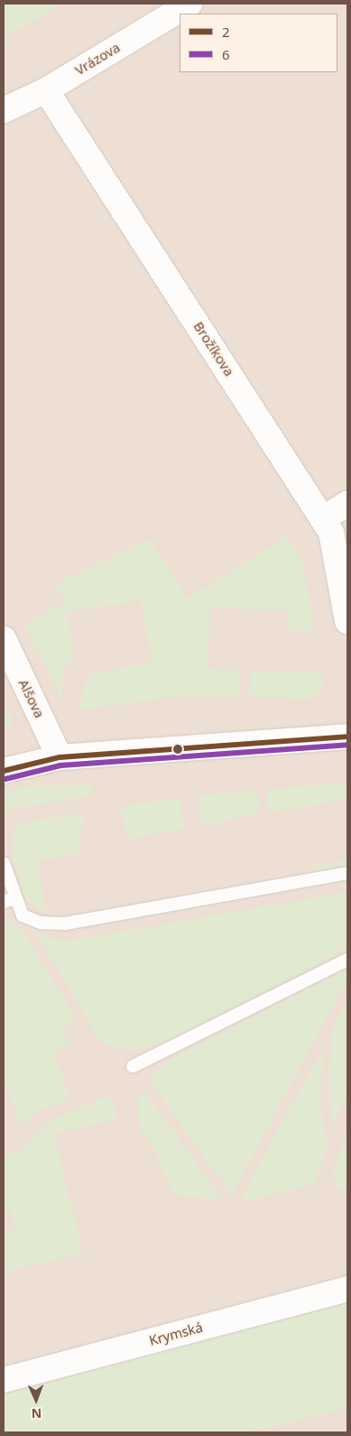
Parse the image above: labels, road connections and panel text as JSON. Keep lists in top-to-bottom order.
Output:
{
  "streets": {
    "street": [
      "Vrázova",
      "Brožíkova",
      "Alšova",
      "Krymská"
    ]
  },
  "crossings": [
    ["Vrázova", "Brožíkova"]
  ],
  "lines": ["transit line 2", "transit line 6"],
  "legend": ["2", "6"],
  "north": "bottom"
}
